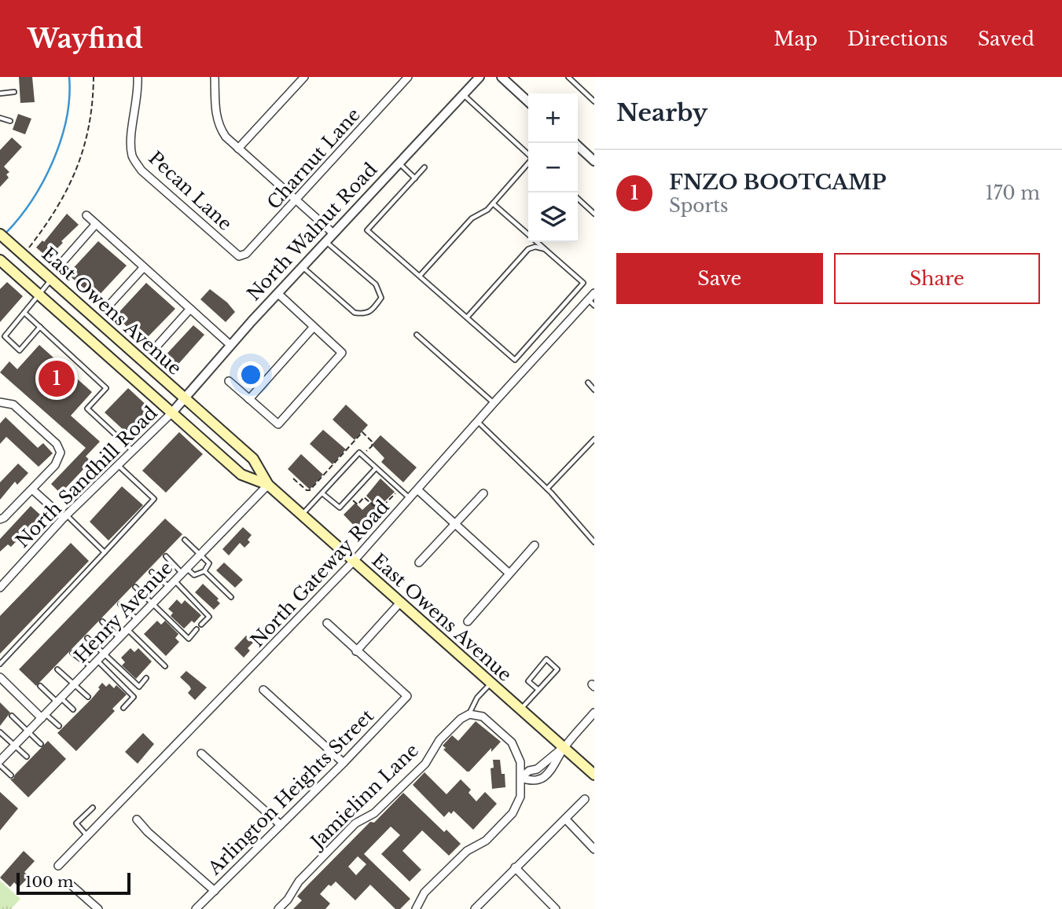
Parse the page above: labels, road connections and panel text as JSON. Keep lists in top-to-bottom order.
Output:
{
  "streets": {
    "main road": ["East Owens Avenue"],
    "street": [
      "Charnut Lane",
      "Pecan Lane",
      "North Walnut Road",
      "North Sandhill Road",
      "North Gateway Road",
      "Henry Avenue",
      "Arlington Heights Street",
      "Jamielinn Lane"
    ]
  },
  "crossings": [
    ["Charnut Lane", "Pecan Lane"],
    ["North Walnut Road", "East Owens Avenue"],
    ["North Walnut Road", "North Sandhill Road"],
    ["East Owens Avenue", "North Sandhill Road"],
    ["East Owens Avenue", "North Gateway Road"],
    ["East Owens Avenue", "Henry Avenue"]
  ],
  "scale_bar": "100 m",
  "page": {
    "header": "Wayfind",
    "nav": ["Map", "Directions", "Saved"],
    "heading": "Nearby",
    "map_buttons": ["+", "−"],
    "list": [
      {
        "mark": "1",
        "name": "FNZO BOOTCAMP",
        "note": "Sports",
        "value": "170 m"
      }
    ],
    "buttons": ["Save", "Share"],
    "pins": "1",
    "scale": "100 m"
  }
}
